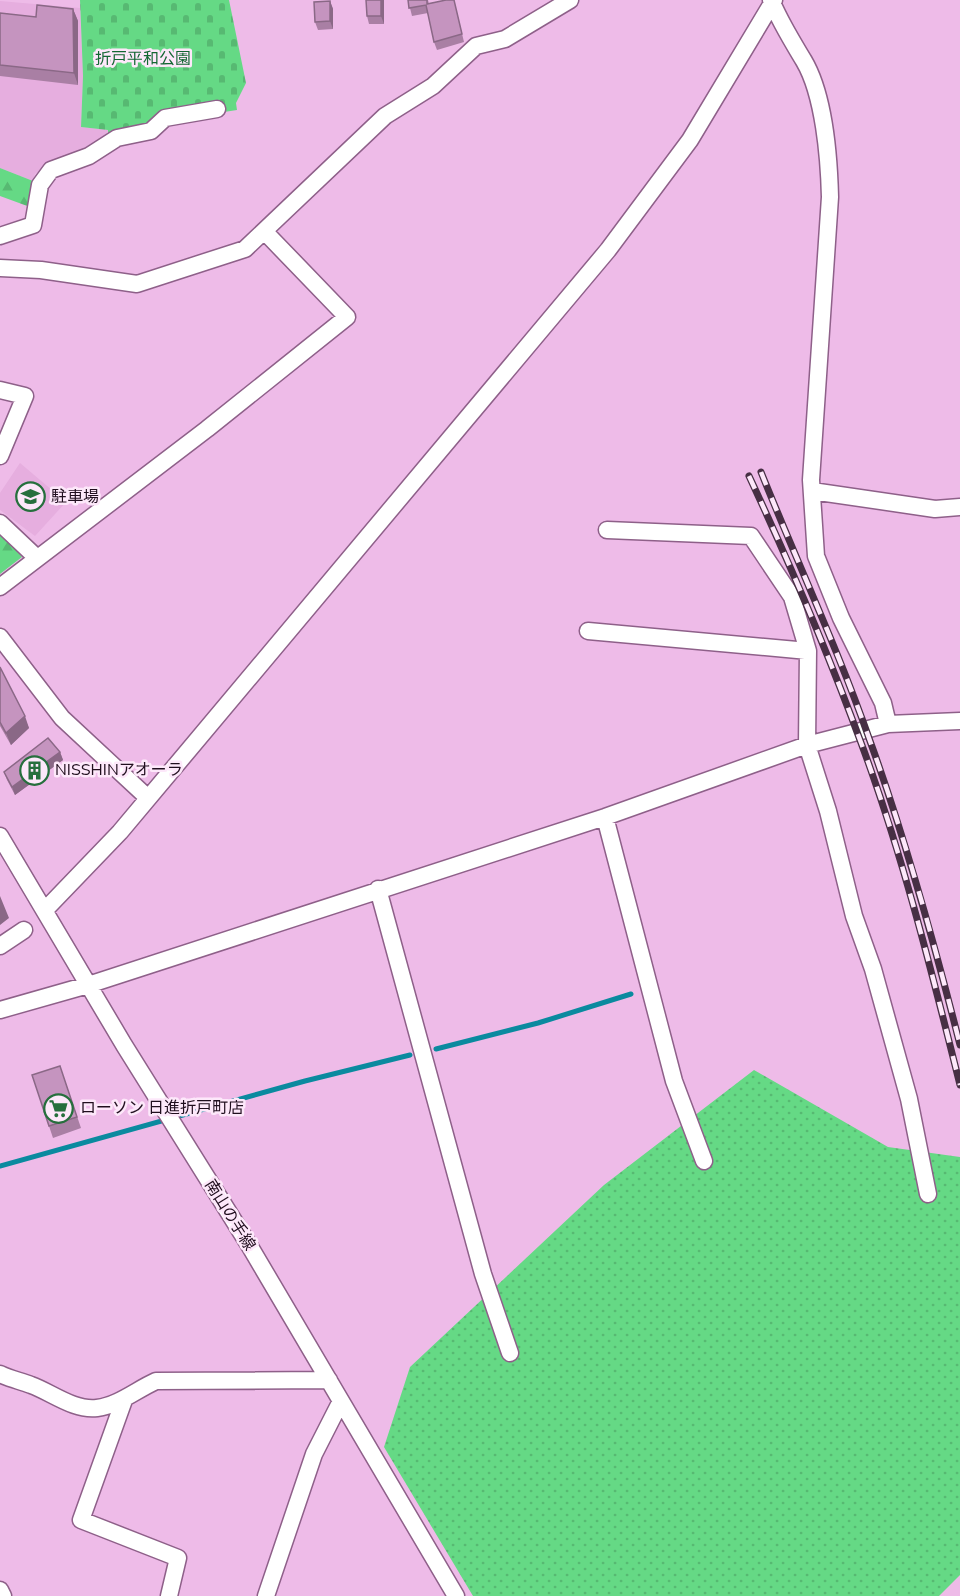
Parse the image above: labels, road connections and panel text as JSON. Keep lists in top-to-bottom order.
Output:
{
  "streets": {
    "street": ["南山の手線"]
  },
  "parks": ["折戸平和公園"],
  "places": {
    "school or university": ["駐車場"],
    "building": ["NISSHINアオーラ"],
    "supermarket": ["ローソン 日進折戸町店"]
  }
}
